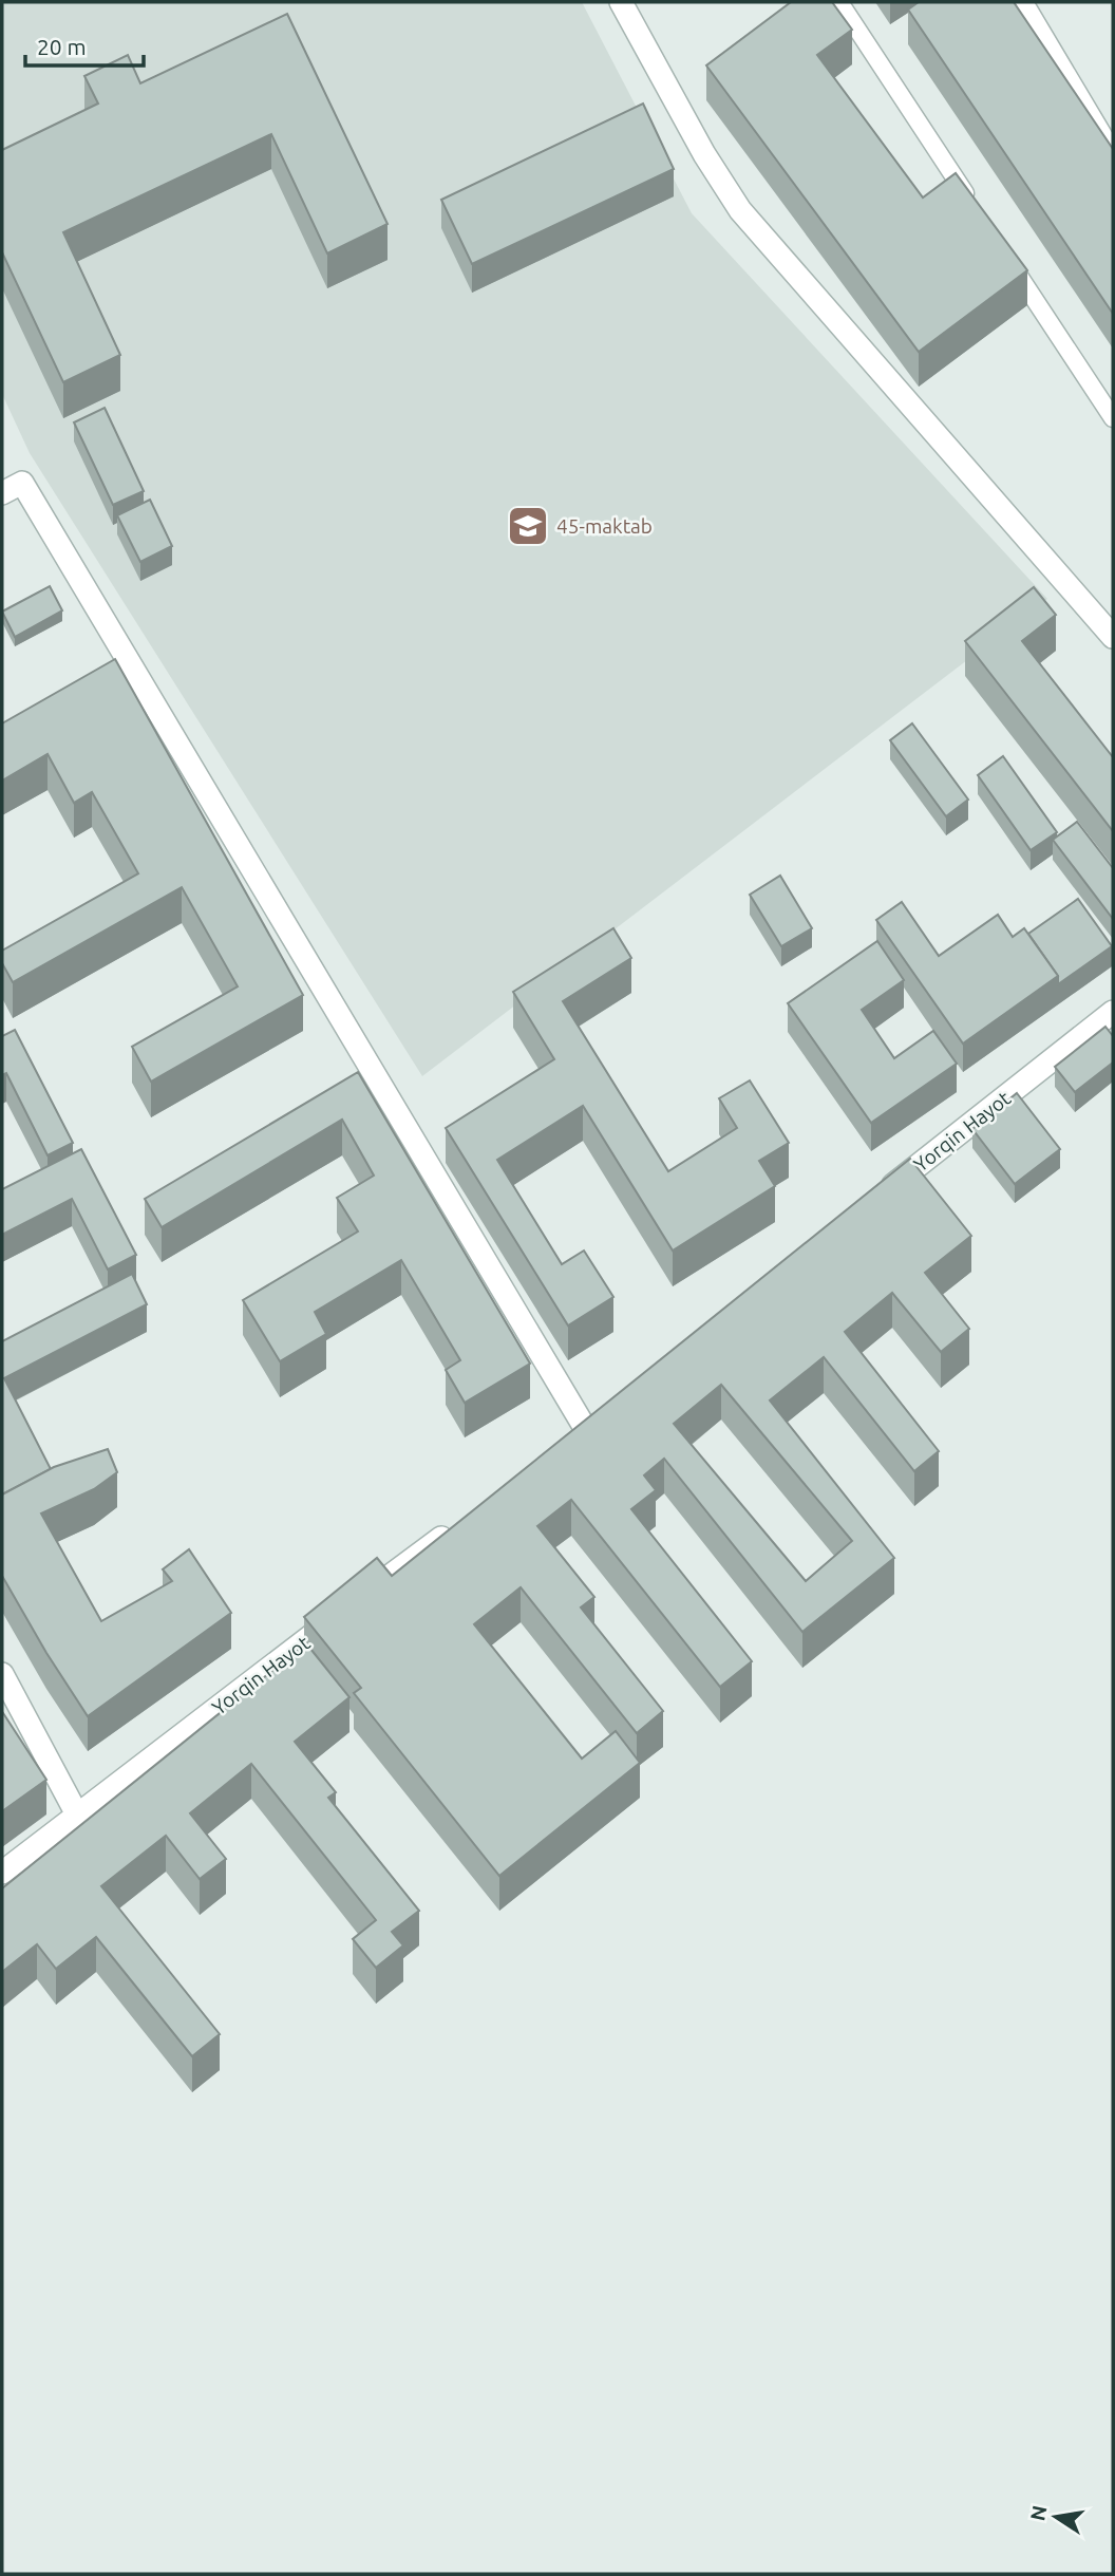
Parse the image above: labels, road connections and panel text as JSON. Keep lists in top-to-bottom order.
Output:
{
  "streets": {
    "street": ["Yorqin Hayot"]
  },
  "places": {
    "school or university": ["45-maktab"]
  },
  "scale_bar": "20 m",
  "north": "left"
}
